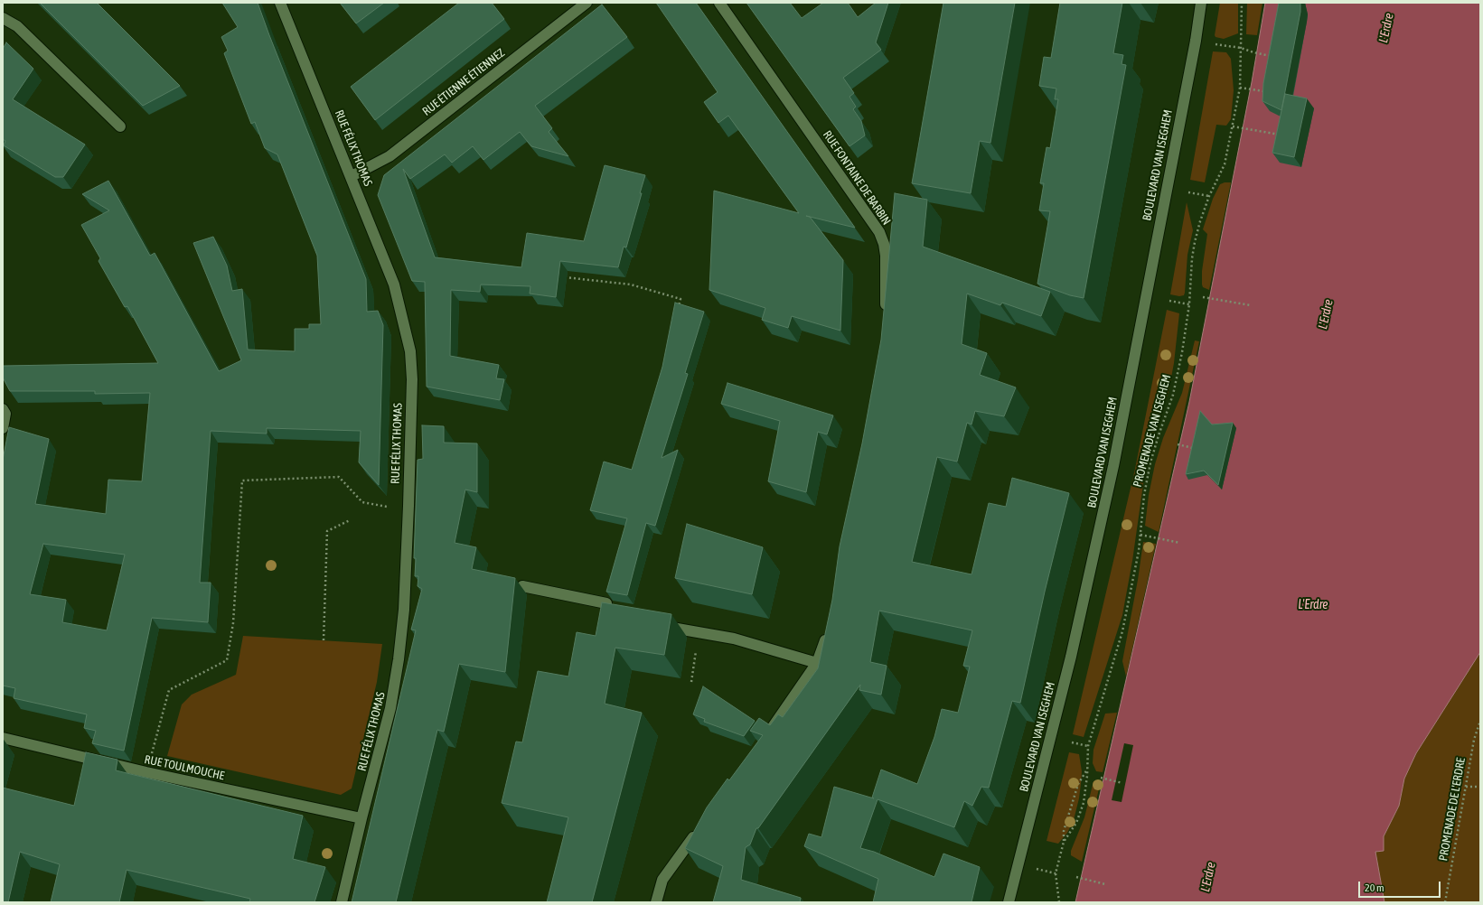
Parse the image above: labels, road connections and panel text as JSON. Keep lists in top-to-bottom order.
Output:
{
  "streets": {
    "street": [
      "RUE ÉTIENNE ÉTIENNEZ",
      "RUE FÉLIX THOMAS",
      "BOULEVARD VAN ISEGHEM",
      "RUE FONTAINE DE BARBIN",
      "RUE TOULMOUCHE"
    ],
    "path": ["PROMENADE VAN ISEGHEM", "PROMENADE DE L'ERDRE"]
  },
  "crossings": [
    ["RUE ÉTIENNE ÉTIENNEZ", "RUE FÉLIX THOMAS"],
    ["RUE FÉLIX THOMAS", "RUE TOULMOUCHE"]
  ],
  "water": ["L'Erdre"],
  "scale_bar": "20 m"
}
